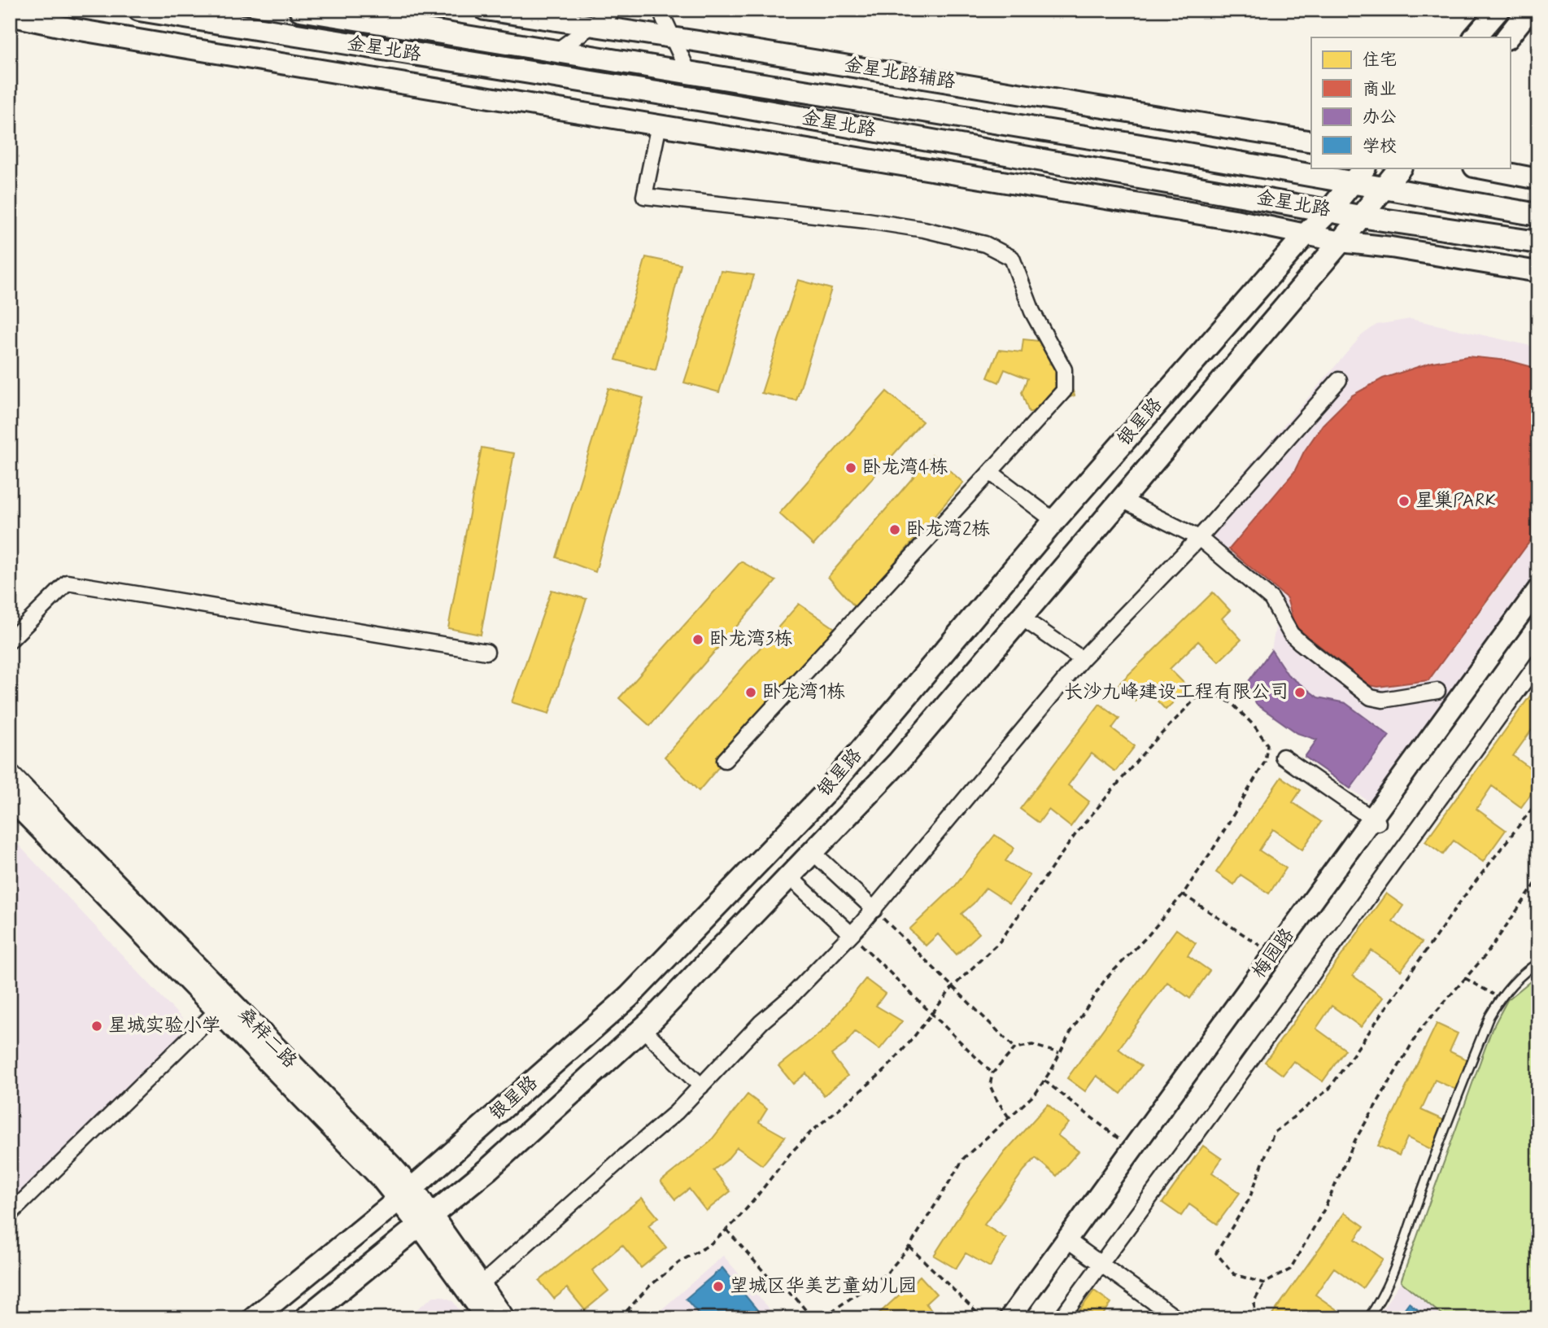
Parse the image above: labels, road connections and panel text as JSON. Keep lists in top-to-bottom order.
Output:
{
  "streets": {
    "main road": ["金星北路", "银星路"],
    "street": ["金星北路辅路", "梅园路", "桑梓二路"]
  },
  "crossings": [
    ["金星北路", "银星路"],
    ["银星路", "桑梓二路"]
  ],
  "places": [
    "卧龙湾4栋",
    "星巢PARK",
    "卧龙湾2栋",
    "卧龙湾3栋",
    "卧龙湾1栋",
    "长沙九峰建设工程有限公司",
    "星城实验小学",
    "望城区华美艺童幼儿园"
  ],
  "legend": [
    "住宅",
    "商业",
    "办公",
    "学校"
  ]
}
